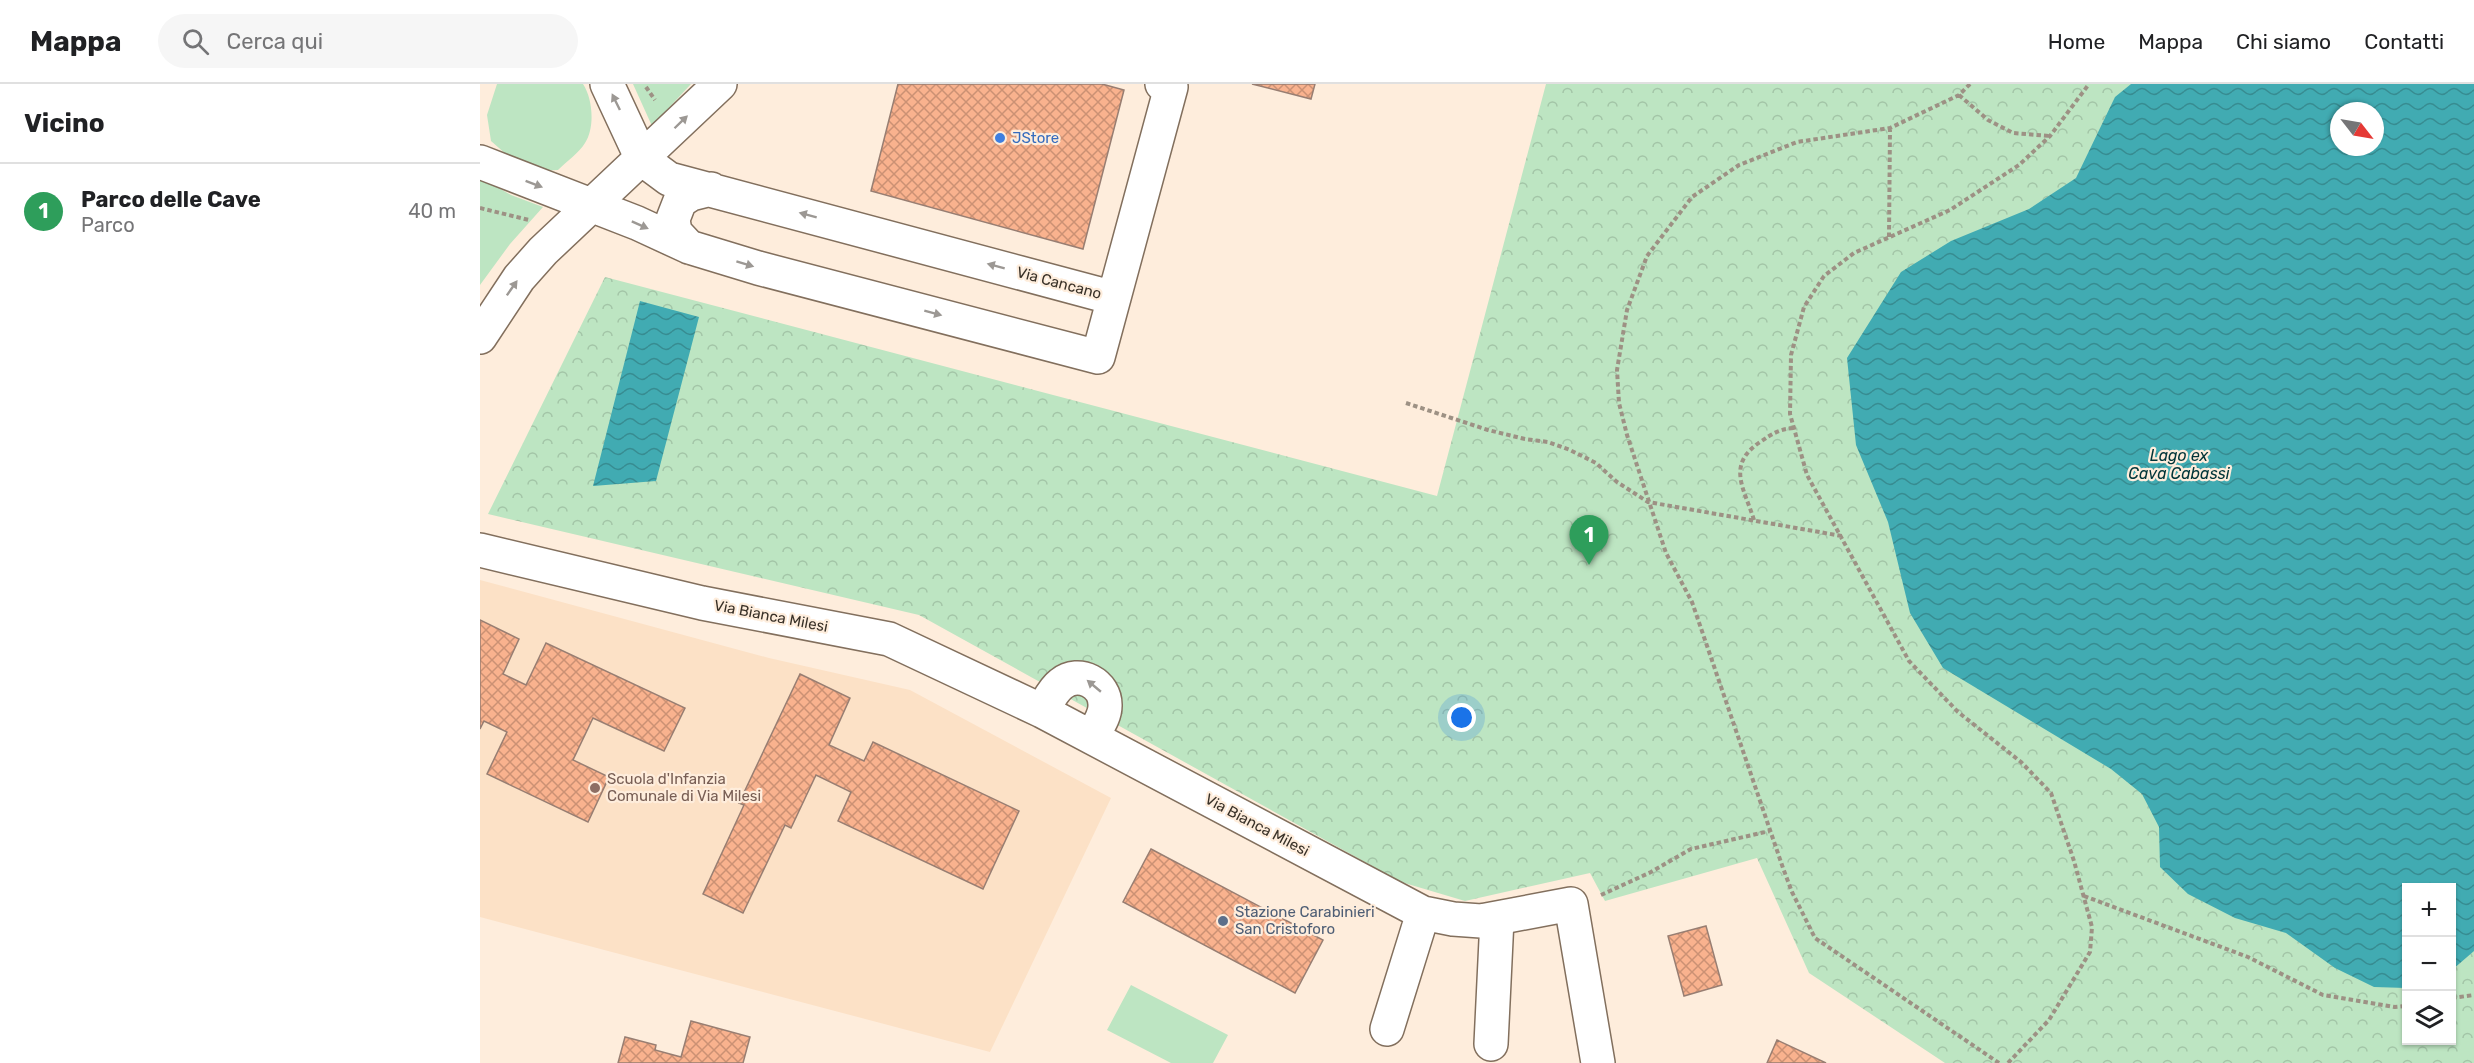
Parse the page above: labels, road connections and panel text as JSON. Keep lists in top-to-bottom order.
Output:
{
  "streets": {
    "street": ["Via Cancano", "Via Bianca Milesi"]
  },
  "water": ["Lago ex Cava Cabassi"],
  "places": ["JStore", "Scuola d'Infanzia Comunale di Via Milesi", "Stazione Carabinieri San Cristoforo"],
  "north": "bottom right",
  "page": {
    "header": "Mappa",
    "search": "Cerca qui",
    "nav": [
      "Home",
      "Mappa",
      "Chi siamo",
      "Contatti"
    ],
    "heading": "Vicino",
    "list": [
      {
        "mark": "1",
        "name": "Parco delle Cave",
        "note": "Parco",
        "value": "40 m"
      }
    ],
    "pins": "1",
    "map_buttons": ["+", "−"]
  }
}
